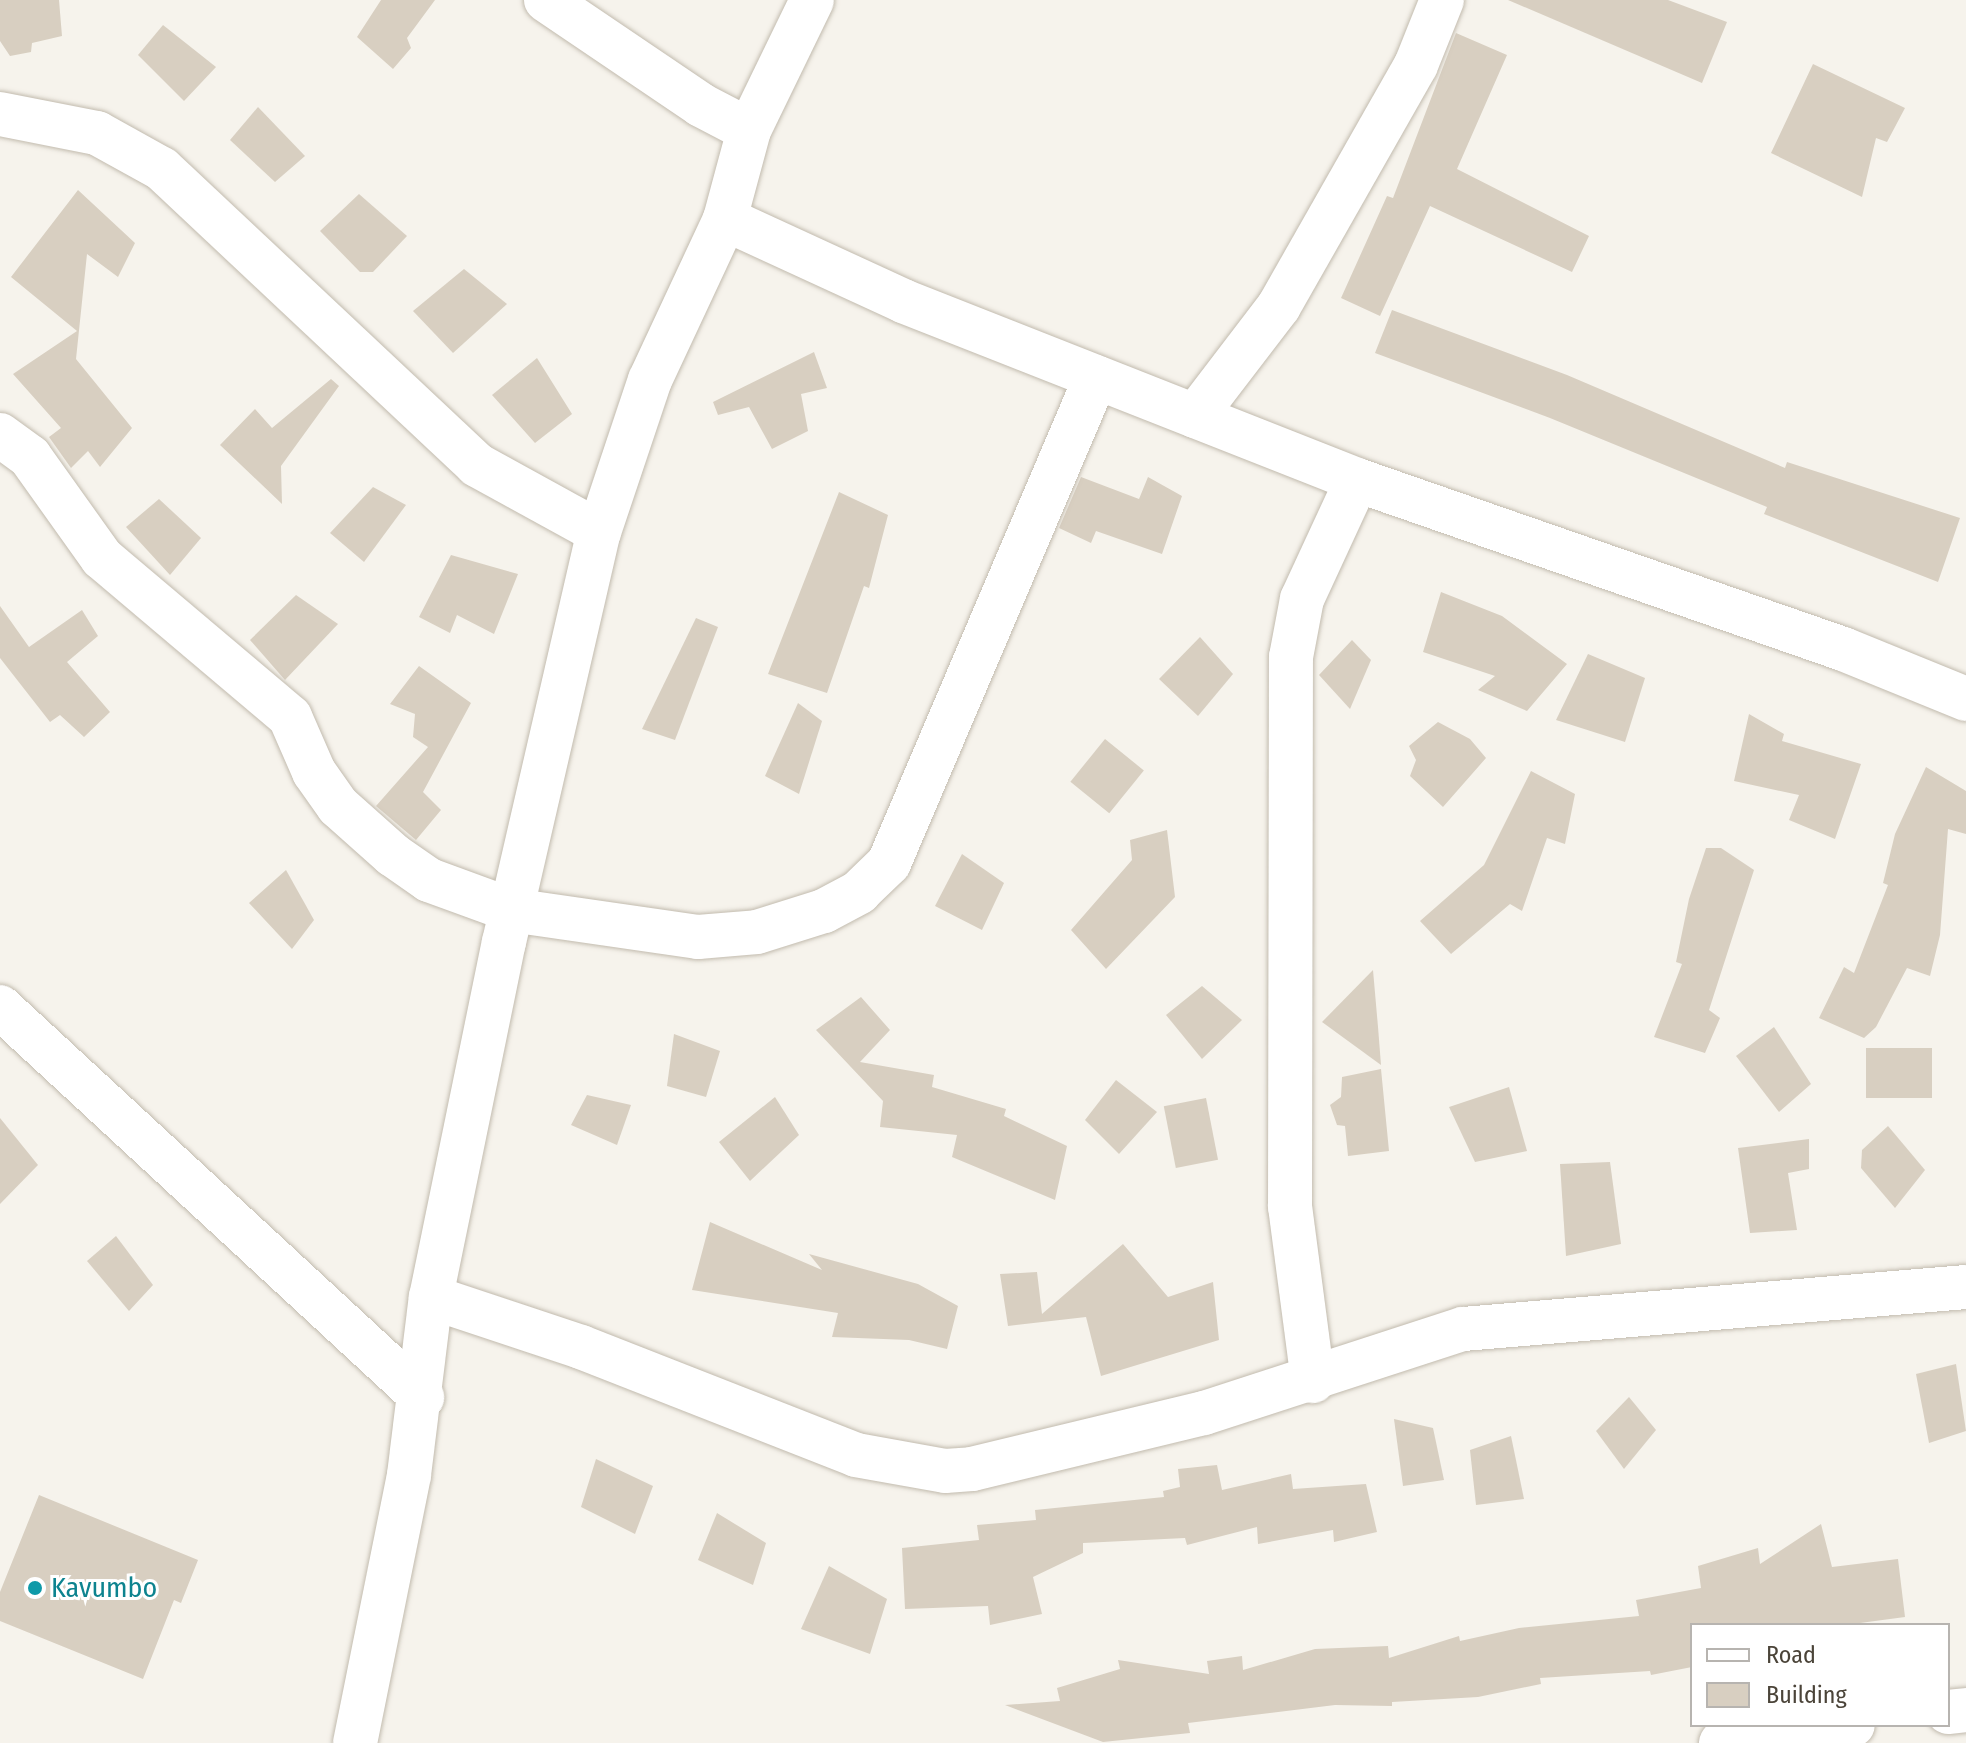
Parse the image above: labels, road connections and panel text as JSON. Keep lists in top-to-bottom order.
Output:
{
  "places": ["Kavumbo"],
  "legend": ["Road", "Building"]
}
